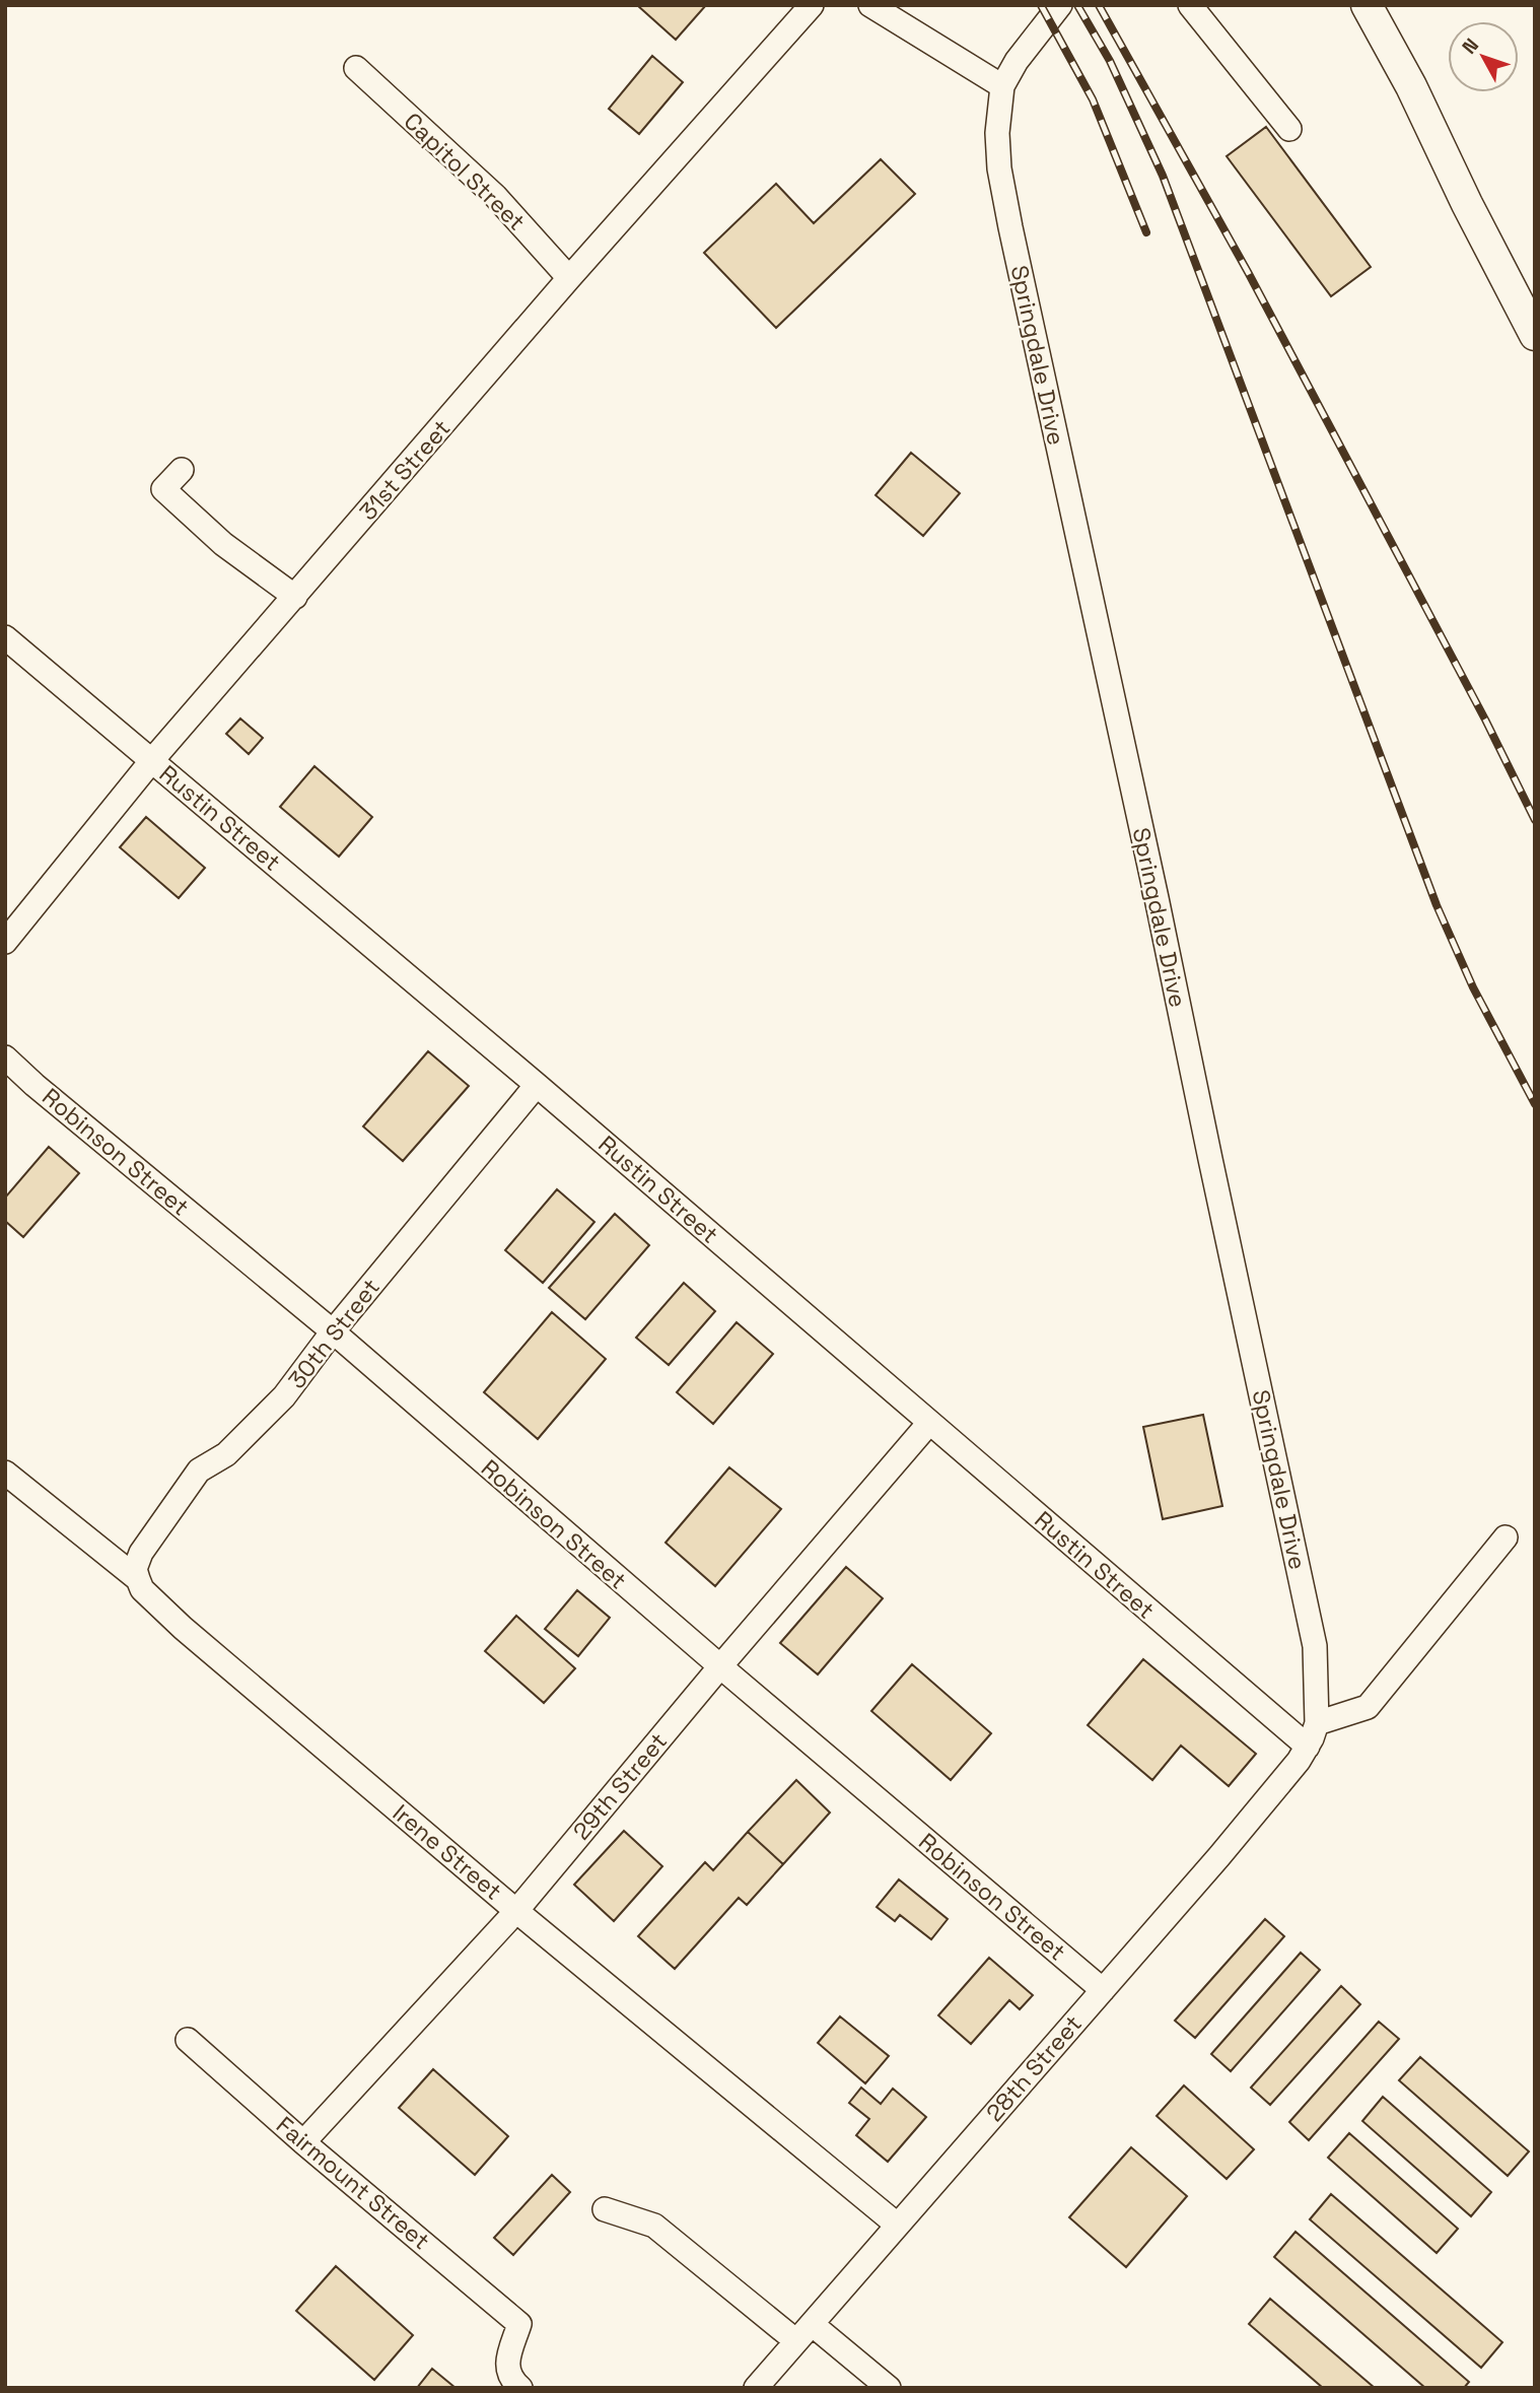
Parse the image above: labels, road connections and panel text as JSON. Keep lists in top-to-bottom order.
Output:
{
  "streets": {
    "street": [
      "Capitol Street",
      "Springdale Drive",
      "31st Street",
      "Rustin Street",
      "Robinson Street",
      "30th Street",
      "29th Street",
      "Irene Street",
      "28th Street",
      "Fairmount Street"
    ]
  },
  "crossings": [
    ["Capitol Street", "31st Street"],
    ["Springdale Drive", "Rustin Street"],
    ["Springdale Drive", "28th Street"],
    ["31st Street", "Rustin Street"],
    ["Rustin Street", "30th Street"],
    ["Rustin Street", "29th Street"],
    ["Rustin Street", "28th Street"],
    ["Robinson Street", "30th Street"],
    ["Robinson Street", "29th Street"],
    ["Robinson Street", "28th Street"],
    ["30th Street", "Irene Street"],
    ["29th Street", "Irene Street"],
    ["29th Street", "Fairmount Street"],
    ["Irene Street", "28th Street"]
  ],
  "north": "top left"
}
